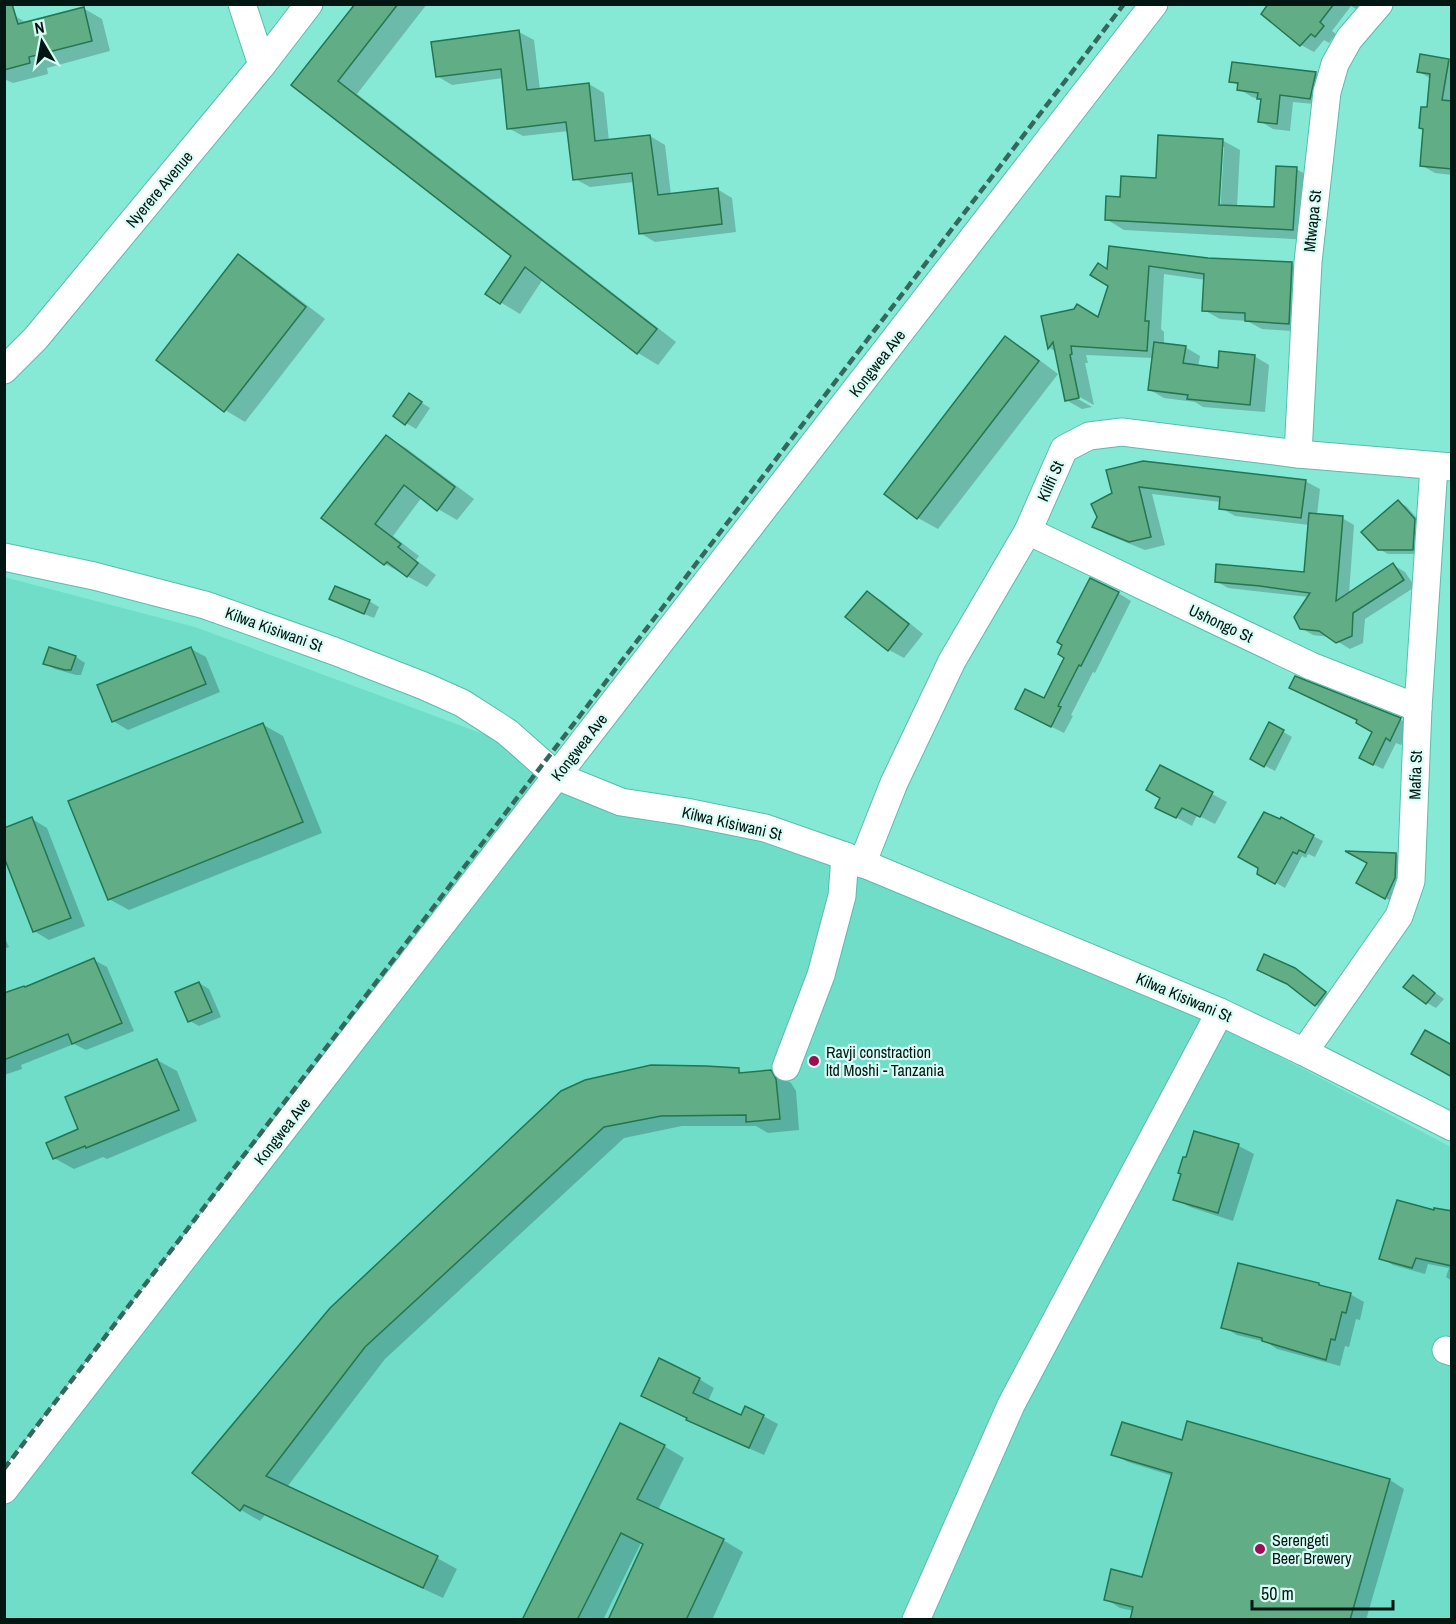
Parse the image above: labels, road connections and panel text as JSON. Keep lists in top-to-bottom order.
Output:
{
  "streets": {
    "street": [
      "Nyerere Avenue",
      "Mtwapa St",
      "Kongwea Ave",
      "Kilifi St",
      "Ushongo St",
      "Kilwa Kisiwani St",
      "Mafia St"
    ]
  },
  "crossings": [
    ["Mtwapa St", "Kilifi St"],
    ["Kongwea Ave", "Kilwa Kisiwani St"],
    ["Kilifi St", "Ushongo St"],
    ["Kilifi St", "Kilwa Kisiwani St"],
    ["Kilifi St", "Mafia St"],
    ["Ushongo St", "Mafia St"],
    ["Kilwa Kisiwani St", "Mafia St"]
  ],
  "places": ["Ravji constraction ltd Moshi - Tanzania", "Serengeti Beer Brewery"],
  "scale_bar": "50 m",
  "north": "top"
}
